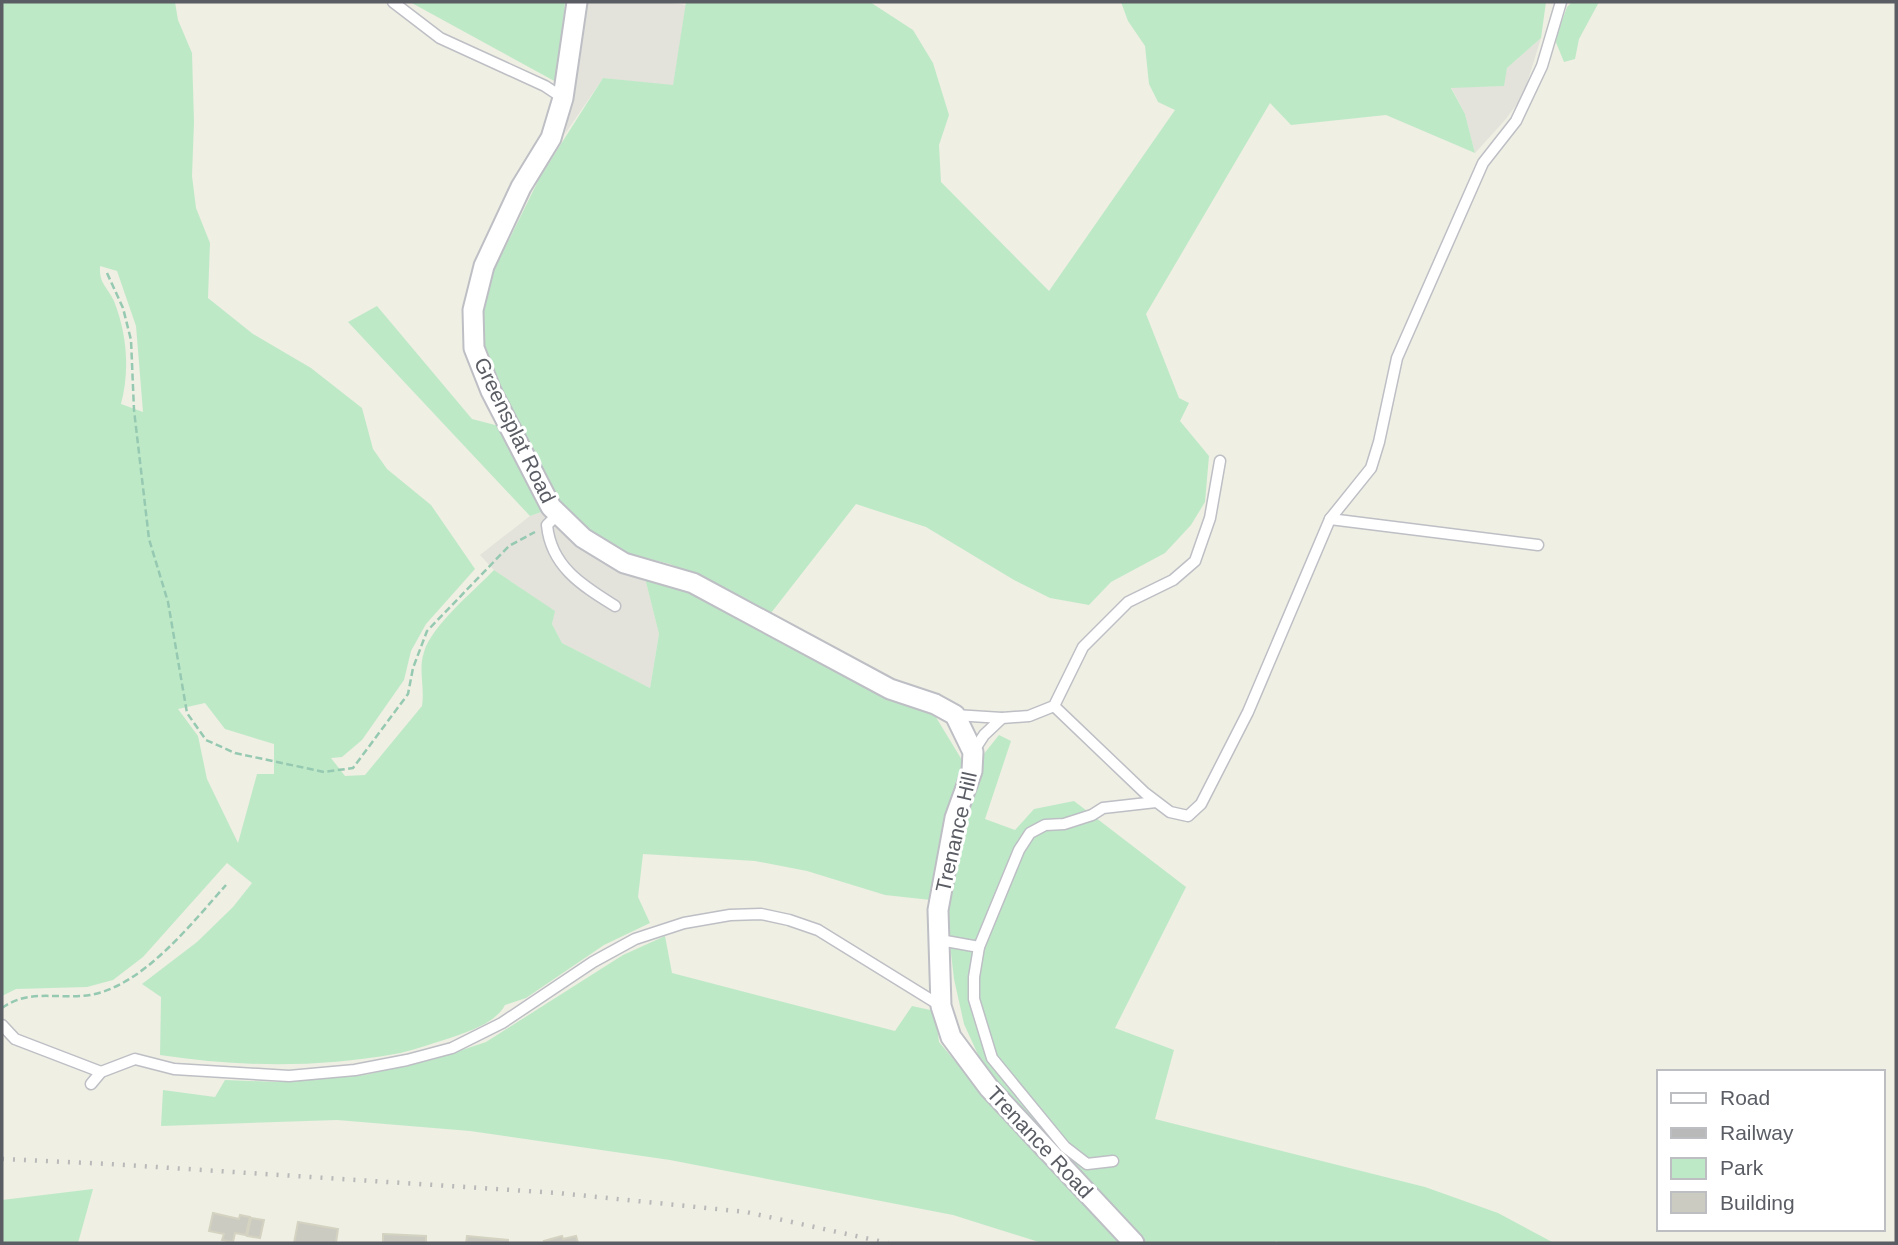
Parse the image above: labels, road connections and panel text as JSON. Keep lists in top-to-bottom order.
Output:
{
  "streets": {
    "street": ["Greensplat Road", "Trenance Hill", "Trenance Road"]
  },
  "crossings": [
    ["Trenance Hill", "Trenance Road"]
  ],
  "legend": [
    "Road",
    "Railway",
    "Park",
    "Building"
  ]
}
